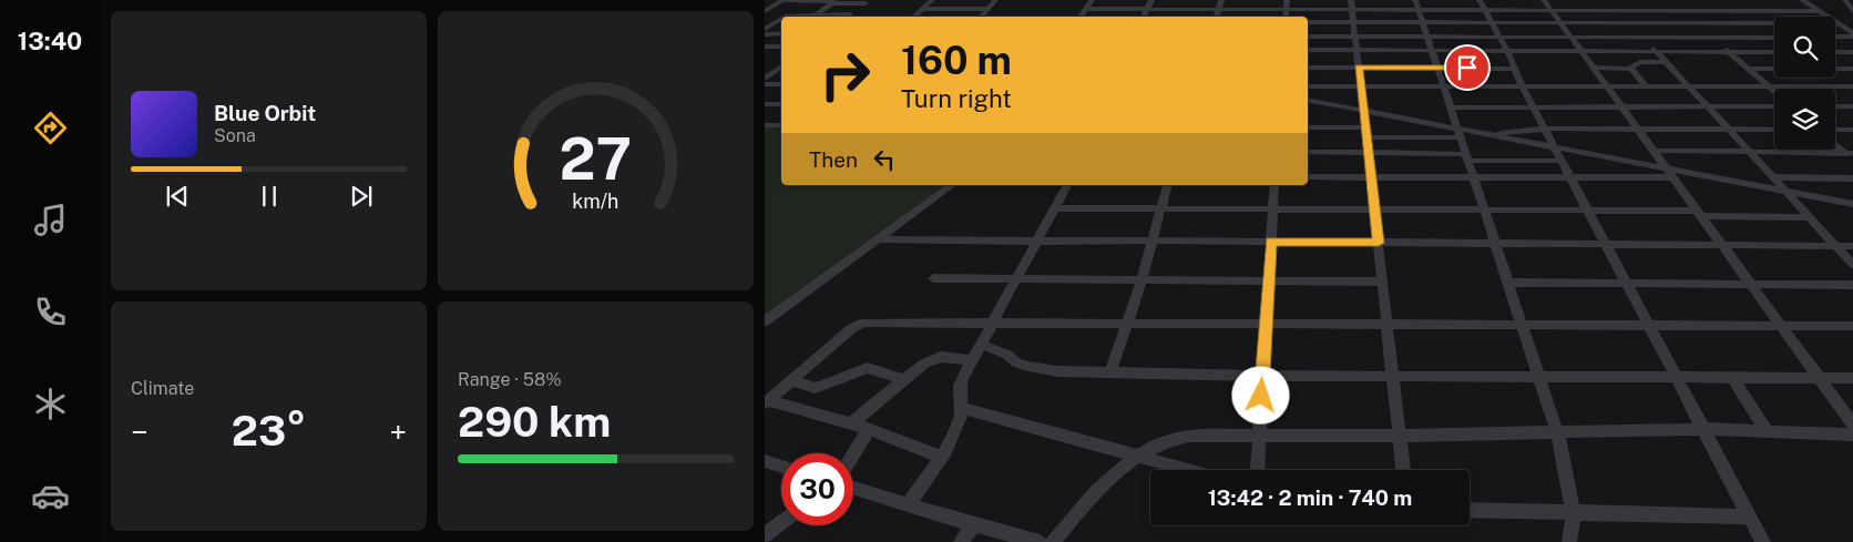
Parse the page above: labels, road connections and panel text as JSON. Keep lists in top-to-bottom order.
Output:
{
  "page": {
    "tabs": "13:40",
    "turn": ["160 m", "Turn right"],
    "song": ["Blue Orbit", "Sona"],
    "then": "Then",
    "tile": [
      "Climate",
      ["Range · 58%", "290 km"]
    ],
    "heat": ["−", "23°", "+"],
    "limit": "30",
    "trip": "13:42 · 2 min · 740 m",
    "gauge": ["27", "km/h"]
  }
}
